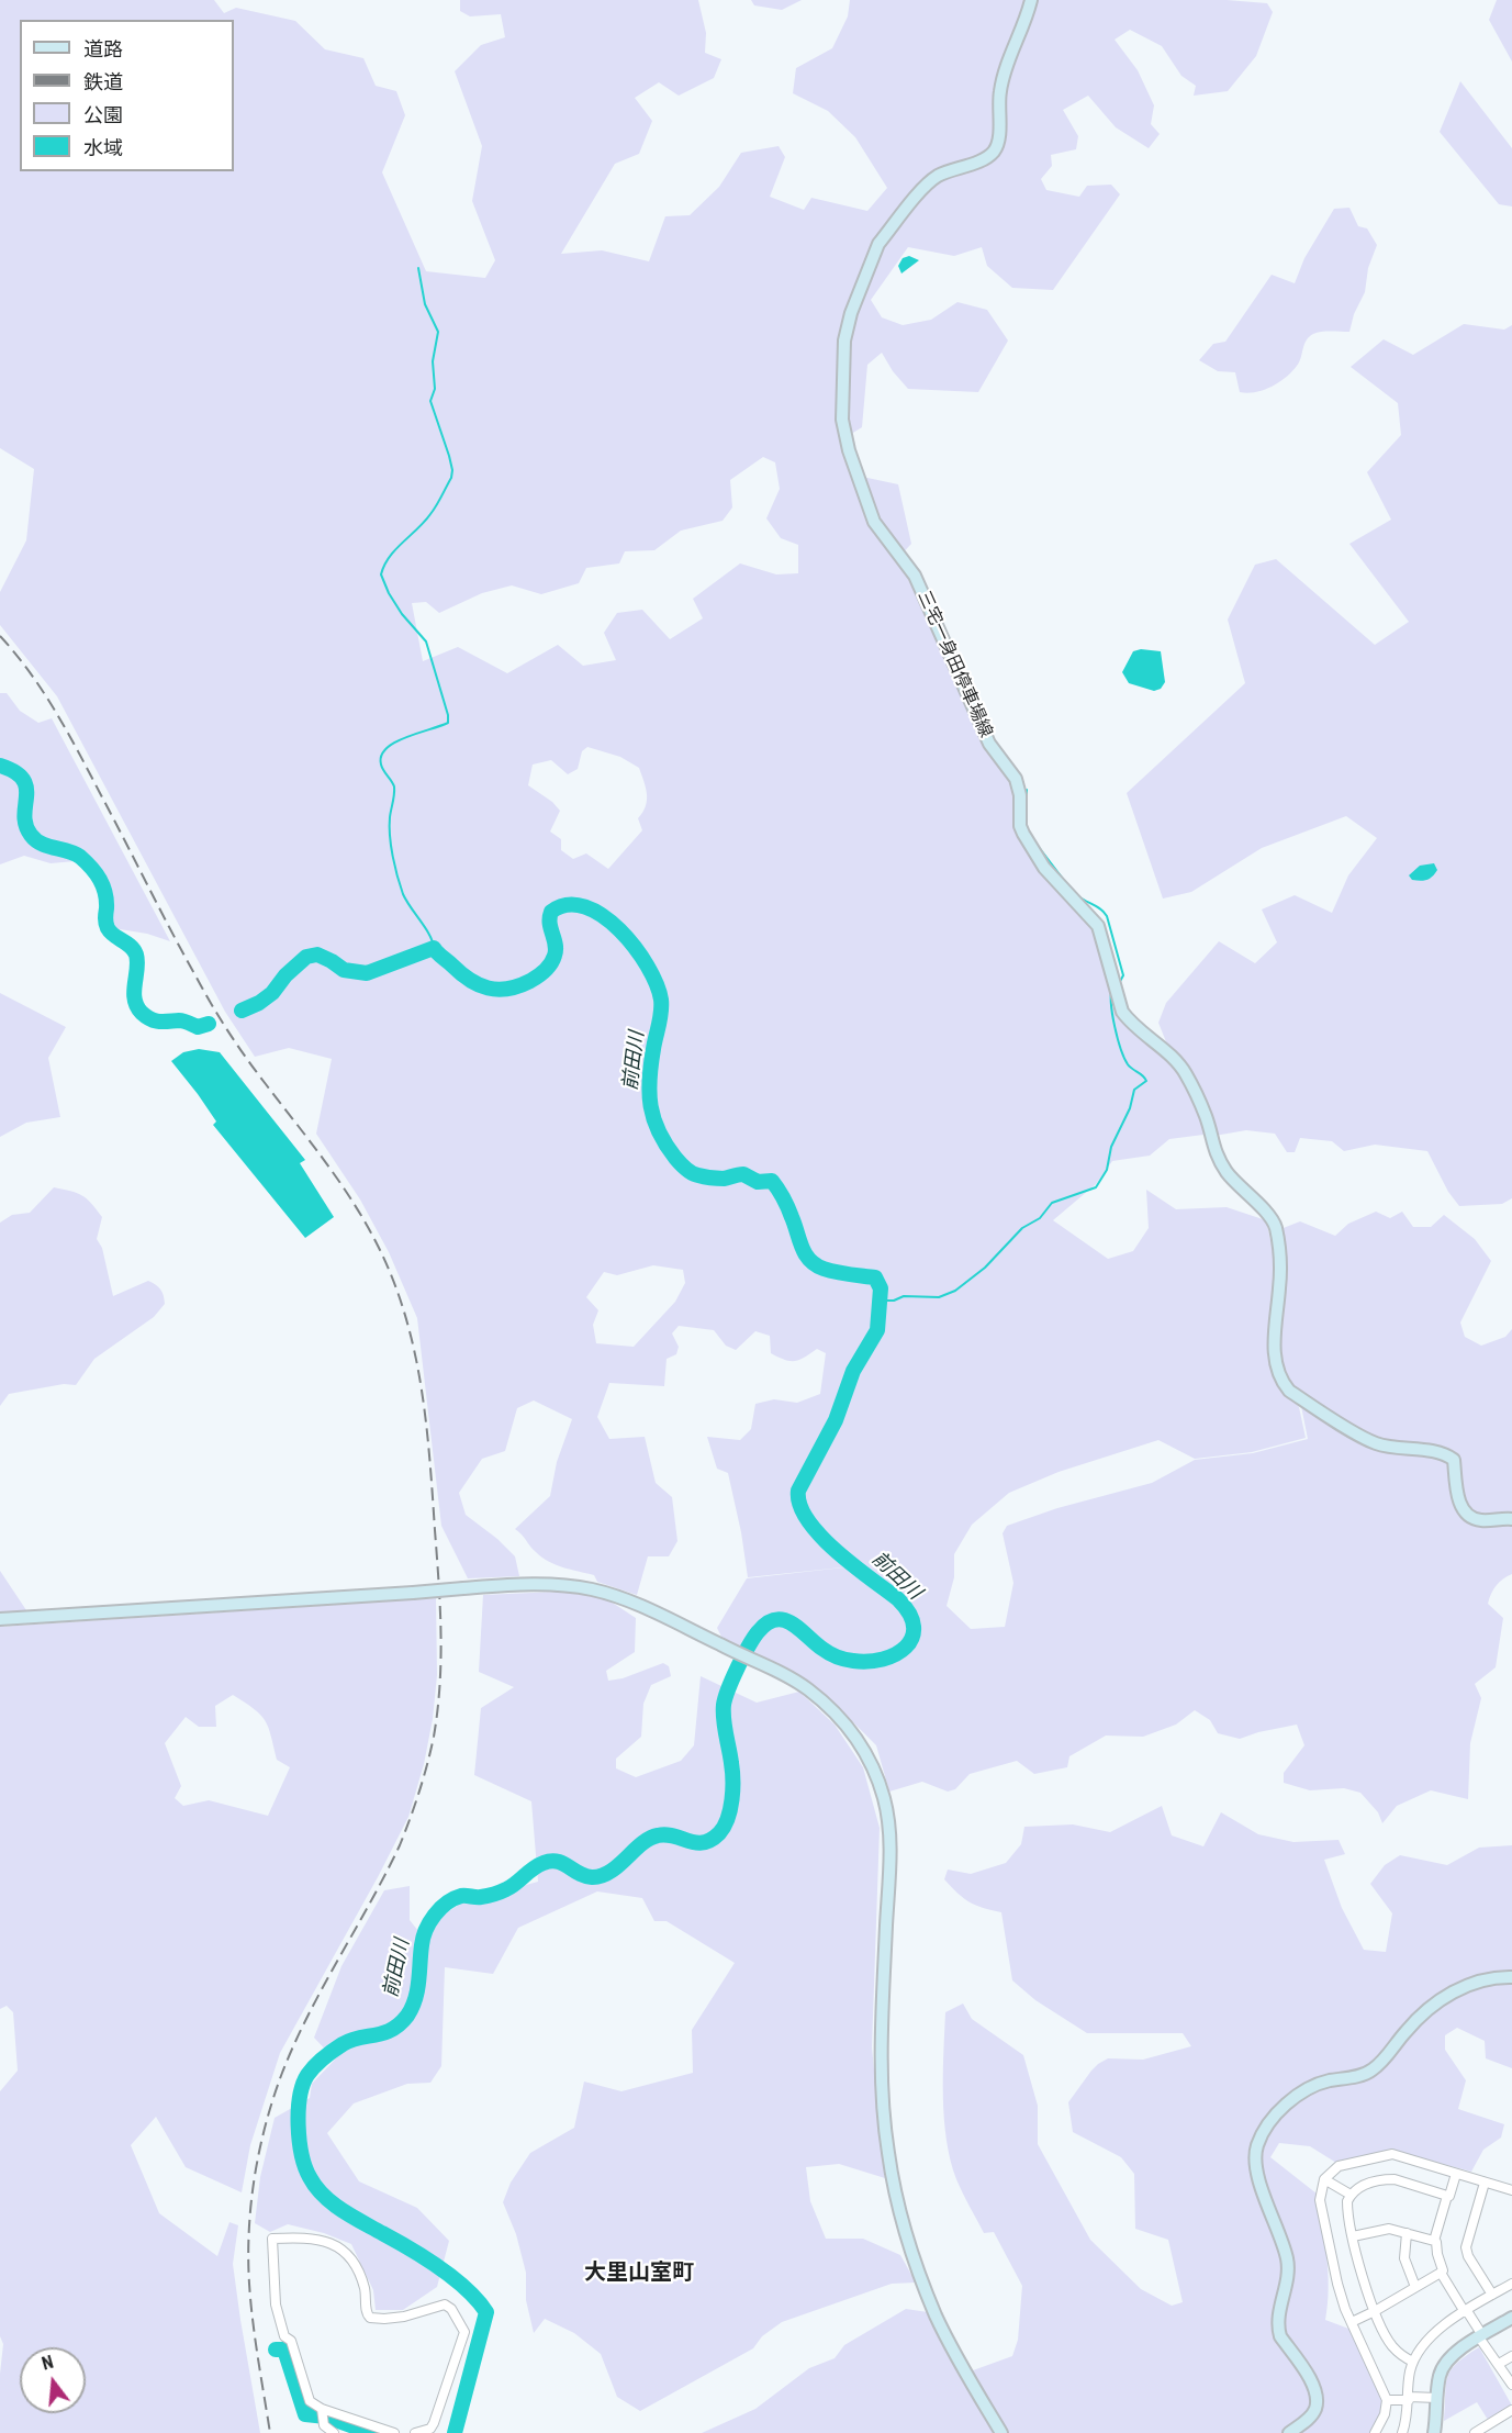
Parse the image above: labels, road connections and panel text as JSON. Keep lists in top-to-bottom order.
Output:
{
  "streets": {
    "main road": ["三宅一身田停車場線"]
  },
  "districts": ["大里山室町"],
  "water": ["前田川"],
  "legend": [
    "道路",
    "鉄道",
    "公園",
    "水域"
  ],
  "north": "top"
}
